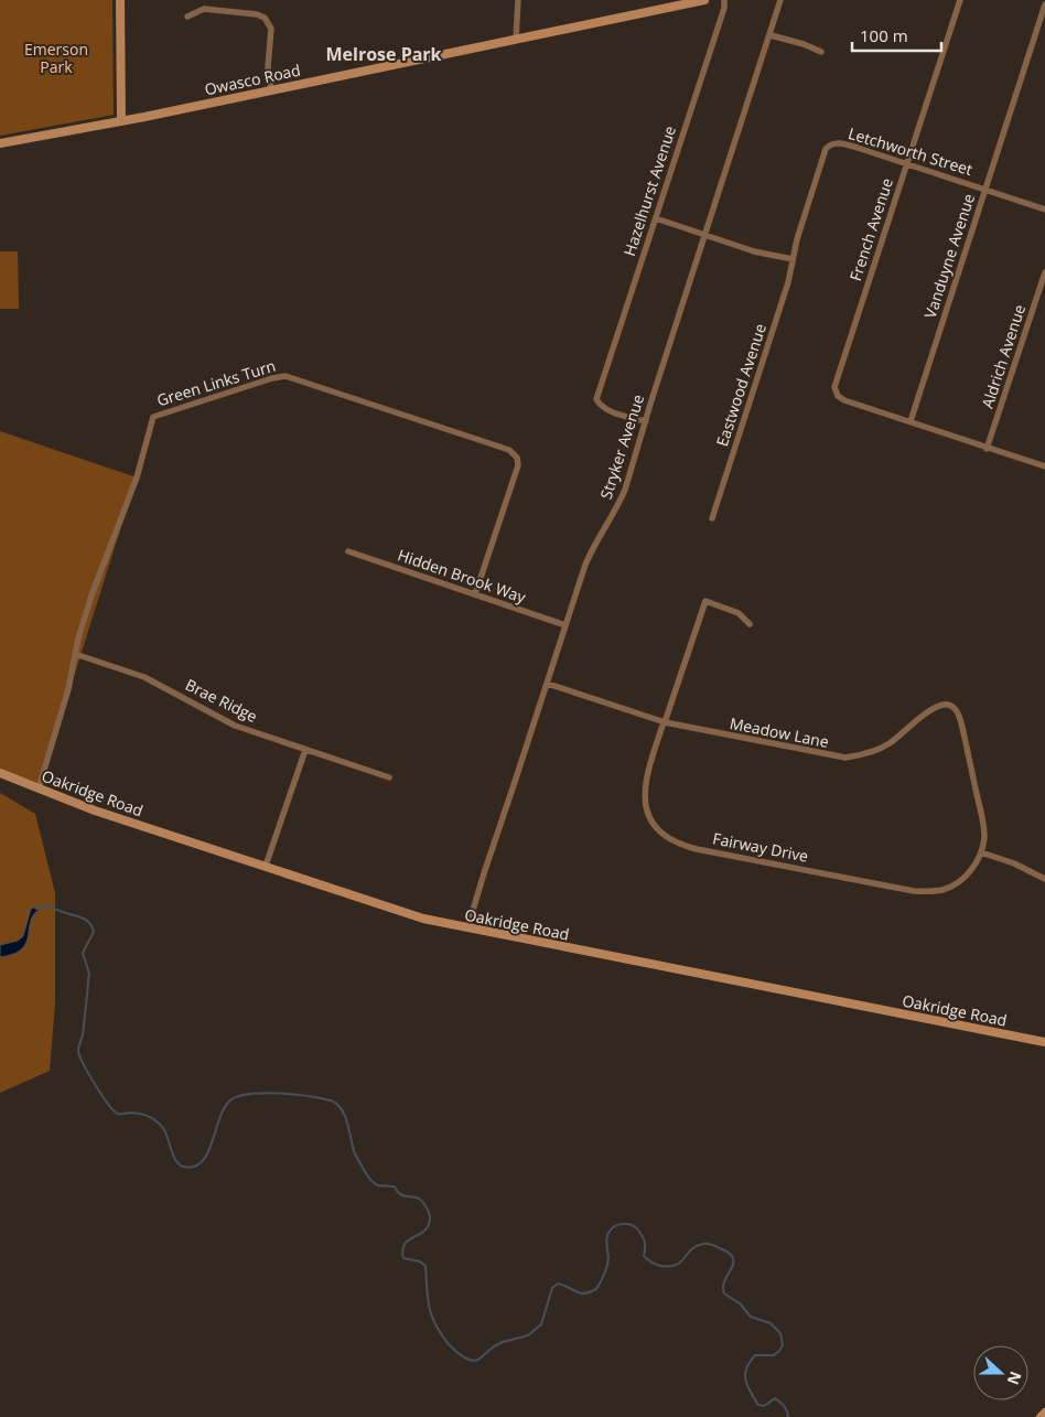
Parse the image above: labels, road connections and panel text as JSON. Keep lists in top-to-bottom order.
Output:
{
  "streets": {
    "street": [
      "Owasco Road",
      "Letchworth Street",
      "Hazelhurst Avenue",
      "French Avenue",
      "Vanduyne Avenue",
      "Aldrich Avenue",
      "Green Links Turn",
      "Eastwood Avenue",
      "Stryker Avenue",
      "Hidden Brook Way",
      "Brae Ridge",
      "Meadow Lane",
      "Oakridge Road",
      "Fairway Drive"
    ]
  },
  "crossings": [
    ["Letchworth Street", "French Avenue"],
    ["Letchworth Street", "Vanduyne Avenue"],
    ["Letchworth Street", "Eastwood Avenue"],
    ["Hazelhurst Avenue", "Stryker Avenue"],
    ["French Avenue", "Vanduyne Avenue"],
    ["Green Links Turn", "Hidden Brook Way"],
    ["Green Links Turn", "Brae Ridge"],
    ["Green Links Turn", "Oakridge Road"],
    ["Stryker Avenue", "Hidden Brook Way"],
    ["Stryker Avenue", "Meadow Lane"],
    ["Stryker Avenue", "Oakridge Road"],
    ["Meadow Lane", "Fairway Drive"]
  ],
  "districts": ["Melrose Park"],
  "parks": ["Emerson Park"],
  "scale_bar": "100 m",
  "north": "right"
}
